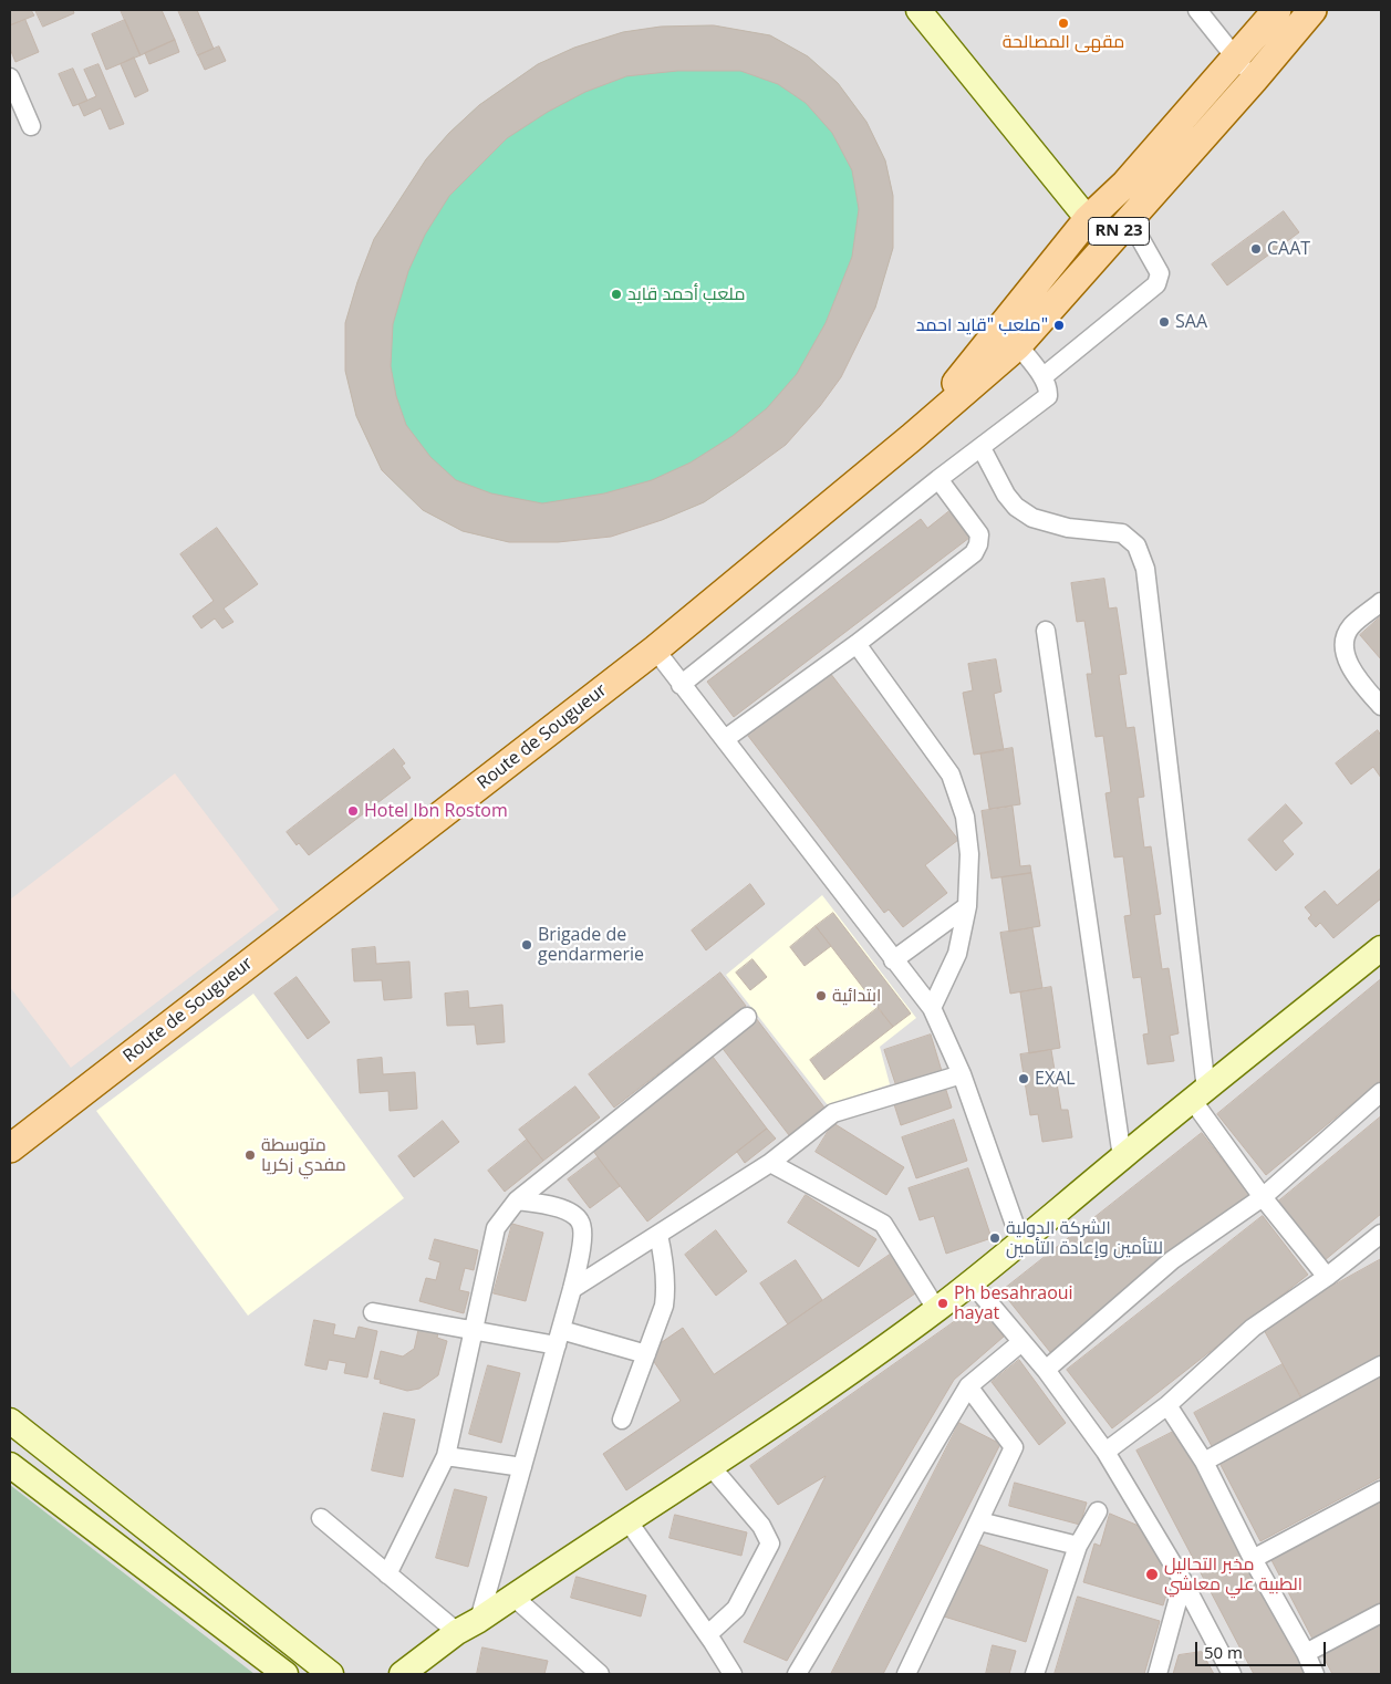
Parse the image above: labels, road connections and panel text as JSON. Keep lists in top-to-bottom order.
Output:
{
  "streets": {
    "main road": ["RN 23", "Route de Sougueur"]
  },
  "crossings": [
    ["RN 23", "Route de Sougueur"]
  ],
  "places": [
    "مقهى المصالحة",
    "CAAT",
    "ملعب أحمد قايد",
    "SAA",
    "ملعب \"قايد احمد\"",
    "Hotel Ibn Rostom",
    "Brigade de gendarmerie",
    "ابتدائية",
    "EXAL",
    "متوسطة مفدي زكريا",
    "الشركة الدولية للتأمين وإعادة التأمين",
    "Ph besahraoui hayat",
    "مخبر التحاليل الطبية علي معاشي"
  ],
  "scale_bar": "50 m"
}
